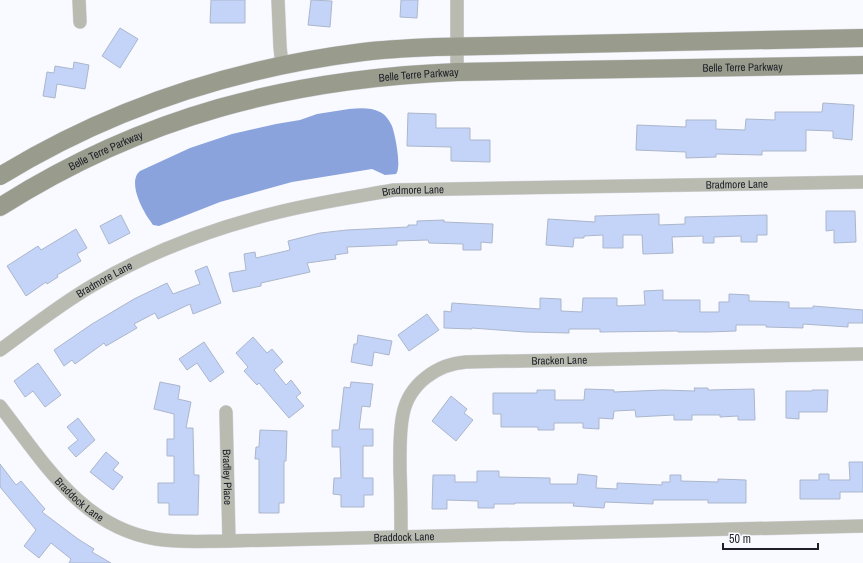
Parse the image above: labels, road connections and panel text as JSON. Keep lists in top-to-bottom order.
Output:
{
  "streets": {
    "main road": ["Belle Terre Parkway"],
    "street": [
      "Bradmore Lane",
      "Bracken Lane",
      "Bradley Place",
      "Braddock Lane"
    ]
  },
  "crossings": [
    ["Bracken Lane", "Braddock Lane"],
    ["Bradley Place", "Braddock Lane"]
  ],
  "scale_bar": "50 m"
}
